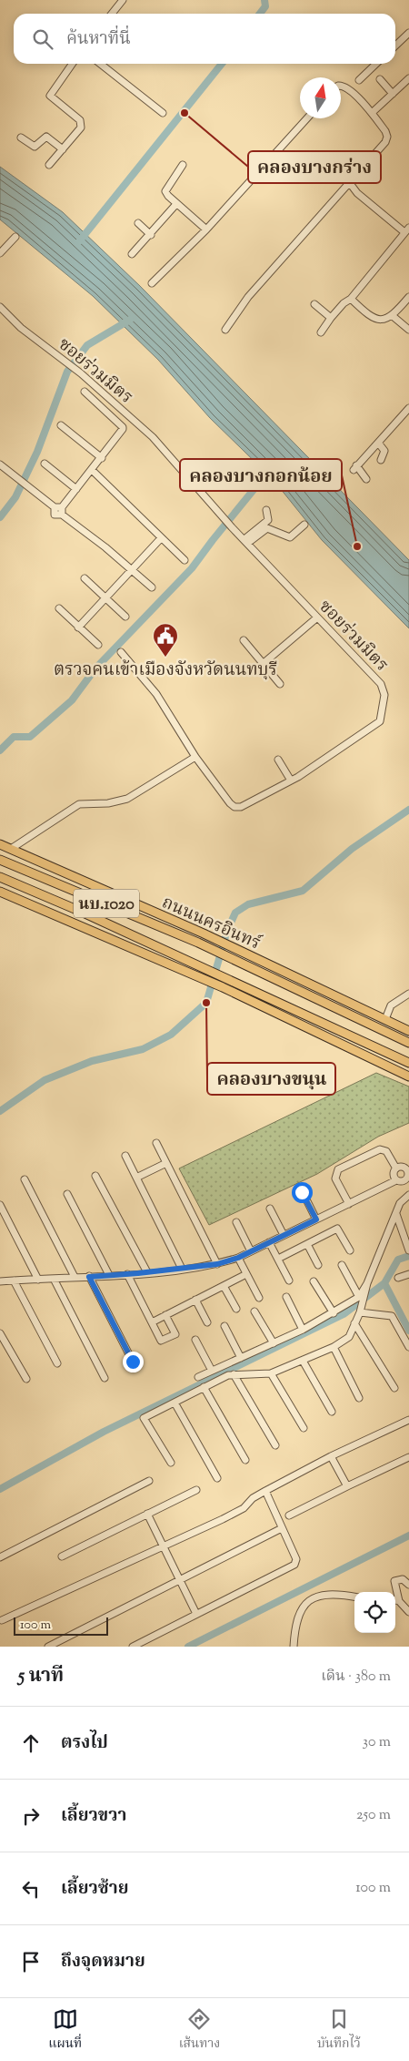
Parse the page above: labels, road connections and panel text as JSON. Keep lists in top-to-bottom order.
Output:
{
  "streets": {
    "main road": ["นบ.1020", "ถนนนครอินทร์"],
    "street": ["ซอยร่วมมิตร"]
  },
  "places": {
    "other": ["คลองบางกร่าง", "คลองบางกอกน้อย", "คลองบางขนุน"],
    "public building": ["ตรวจคนเข้าเมืองจังหวัดนนทบุรี"]
  },
  "scale_bar": "100 m",
  "north": "top",
  "page": {
    "search": "ค้นหาที่นี่",
    "scale": "100 m",
    "heading": ["5 นาที", "เดิน · 380 m"],
    "list": [
      ["ตรงไป", "30 m"],
      ["เลี้ยวขวา", "250 m"],
      ["เลี้ยวซ้าย", "100 m"],
      "ถึงจุดหมาย"
    ],
    "nav": ["แผนที่", "เส้นทาง", "บันทึกไว้"]
  }
}
